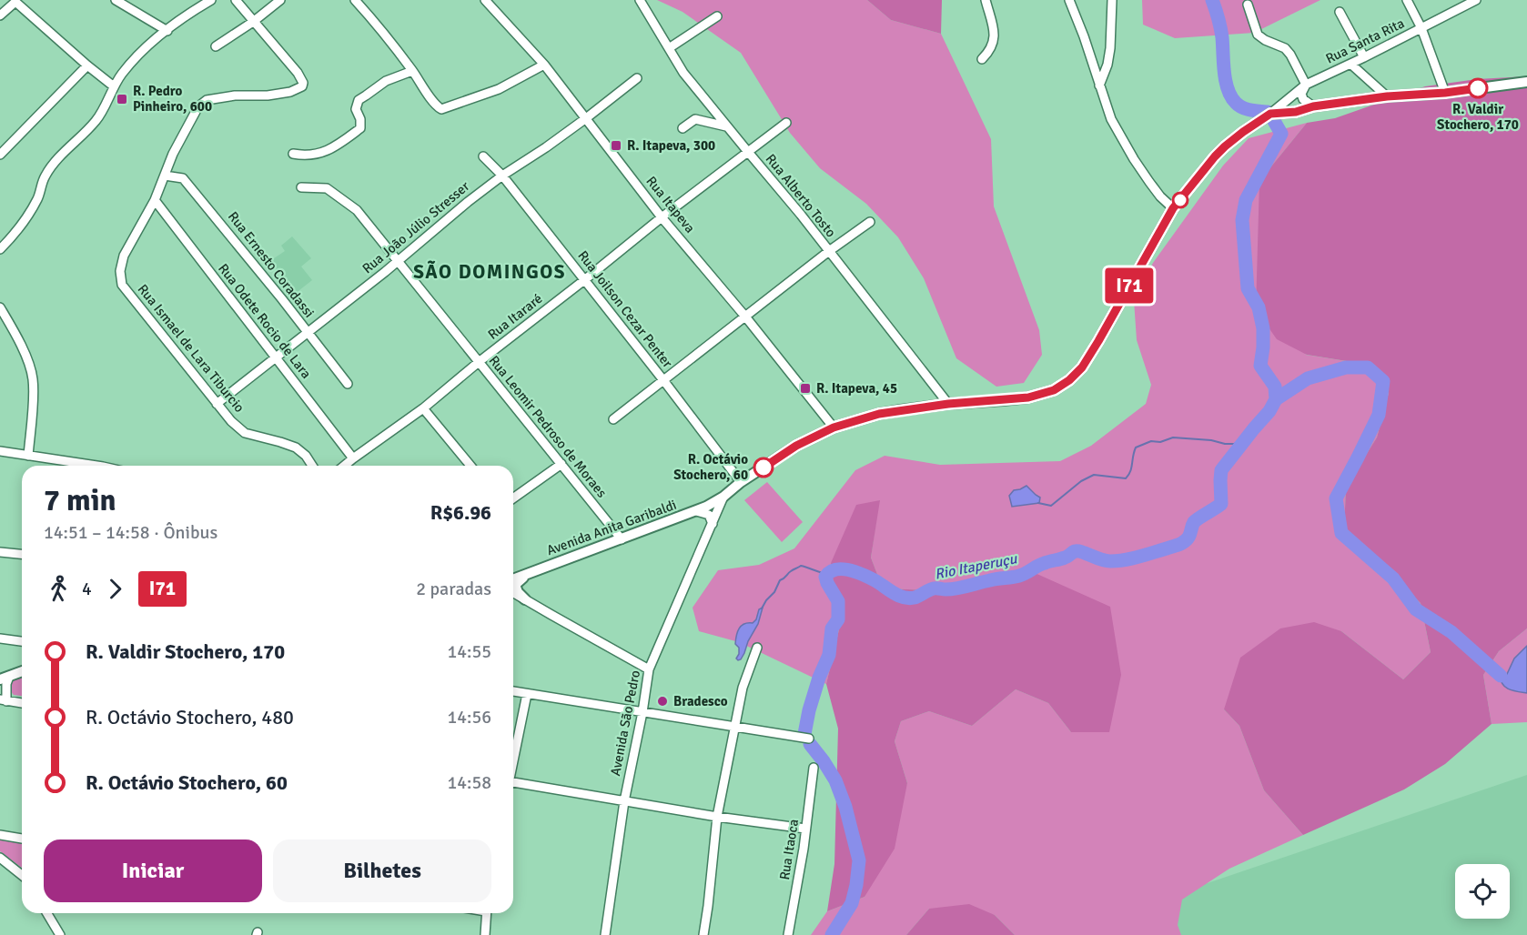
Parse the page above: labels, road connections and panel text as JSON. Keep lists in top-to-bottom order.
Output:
{
  "streets": {
    "main road": ["Avenida Anita Garibaldi"],
    "street": [
      "Rua Santa Rita",
      "Rua Alberto Tosto",
      "Rua Itapeva",
      "Rua João Júlio Stresser",
      "Rua Ernesto Coradassi",
      "Rua Joilson Cezar Penter",
      "Rua Itararé",
      "Rua Odete Rocio de Lara",
      "Rua Ismael de Lara Tiburcio",
      "Rua Leomir Pedroso de Moraes",
      "Avenida São Pedro",
      "Rua Itaoca"
    ]
  },
  "crossings": [
    ["Rua Santa Rita", "Avenida Anita Garibaldi"],
    ["Rua Alberto Tosto", "Rua Itararé"],
    ["Rua Alberto Tosto", "Avenida Anita Garibaldi"],
    ["Rua Itapeva", "Rua João Júlio Stresser"],
    ["Rua Itapeva", "Rua Itararé"],
    ["Rua Itapeva", "Avenida Anita Garibaldi"],
    ["Rua João Júlio Stresser", "Rua Ernesto Coradassi"],
    ["Rua João Júlio Stresser", "Rua Joilson Cezar Penter"],
    ["Rua João Júlio Stresser", "Rua Odete Rocio de Lara"],
    ["Rua João Júlio Stresser", "Rua Ismael de Lara Tiburcio"],
    ["Rua João Júlio Stresser", "Rua Leomir Pedroso de Moraes"],
    ["Rua Ernesto Coradassi", "Rua Ismael de Lara Tiburcio"],
    ["Rua Joilson Cezar Penter", "Rua Itararé"],
    ["Rua Joilson Cezar Penter", "Avenida Anita Garibaldi"],
    ["Rua Itararé", "Rua Odete Rocio de Lara"],
    ["Rua Itararé", "Rua Leomir Pedroso de Moraes"],
    ["Rua Odete Rocio de Lara", "Rua Ismael de Lara Tiburcio"],
    ["Rua Leomir Pedroso de Moraes", "Avenida Anita Garibaldi"],
    ["Avenida Anita Garibaldi", "Avenida São Pedro"]
  ],
  "districts": ["SÃO DOMINGOS"],
  "water": ["Rio Itaperuçu"],
  "places": {
    "other": ["R. Valdir Stochero, 170", "R. Octávio Stochero, 60", "Bradesco"],
    "transit": ["R. Pedro Pinheiro, 600", "R. Itapeva, 300", "R. Itapeva, 45"]
  },
  "lines": ["bus line I71"],
  "page": {
    "on_map": "I71",
    "heading": ["7 min", "14:51 – 14:58 · Ônibus", "R$6.96"],
    "legs": ["4", "I71", "2 paradas"],
    "list": [
      {
        "name": "R. Valdir Stochero, 170",
        "value": "14:55"
      },
      {
        "name": "R. Octávio Stochero, 480",
        "value": "14:56"
      },
      {
        "name": "R. Octávio Stochero, 60",
        "value": "14:58"
      }
    ],
    "buttons": ["Iniciar", "Bilhetes"]
  }
}
